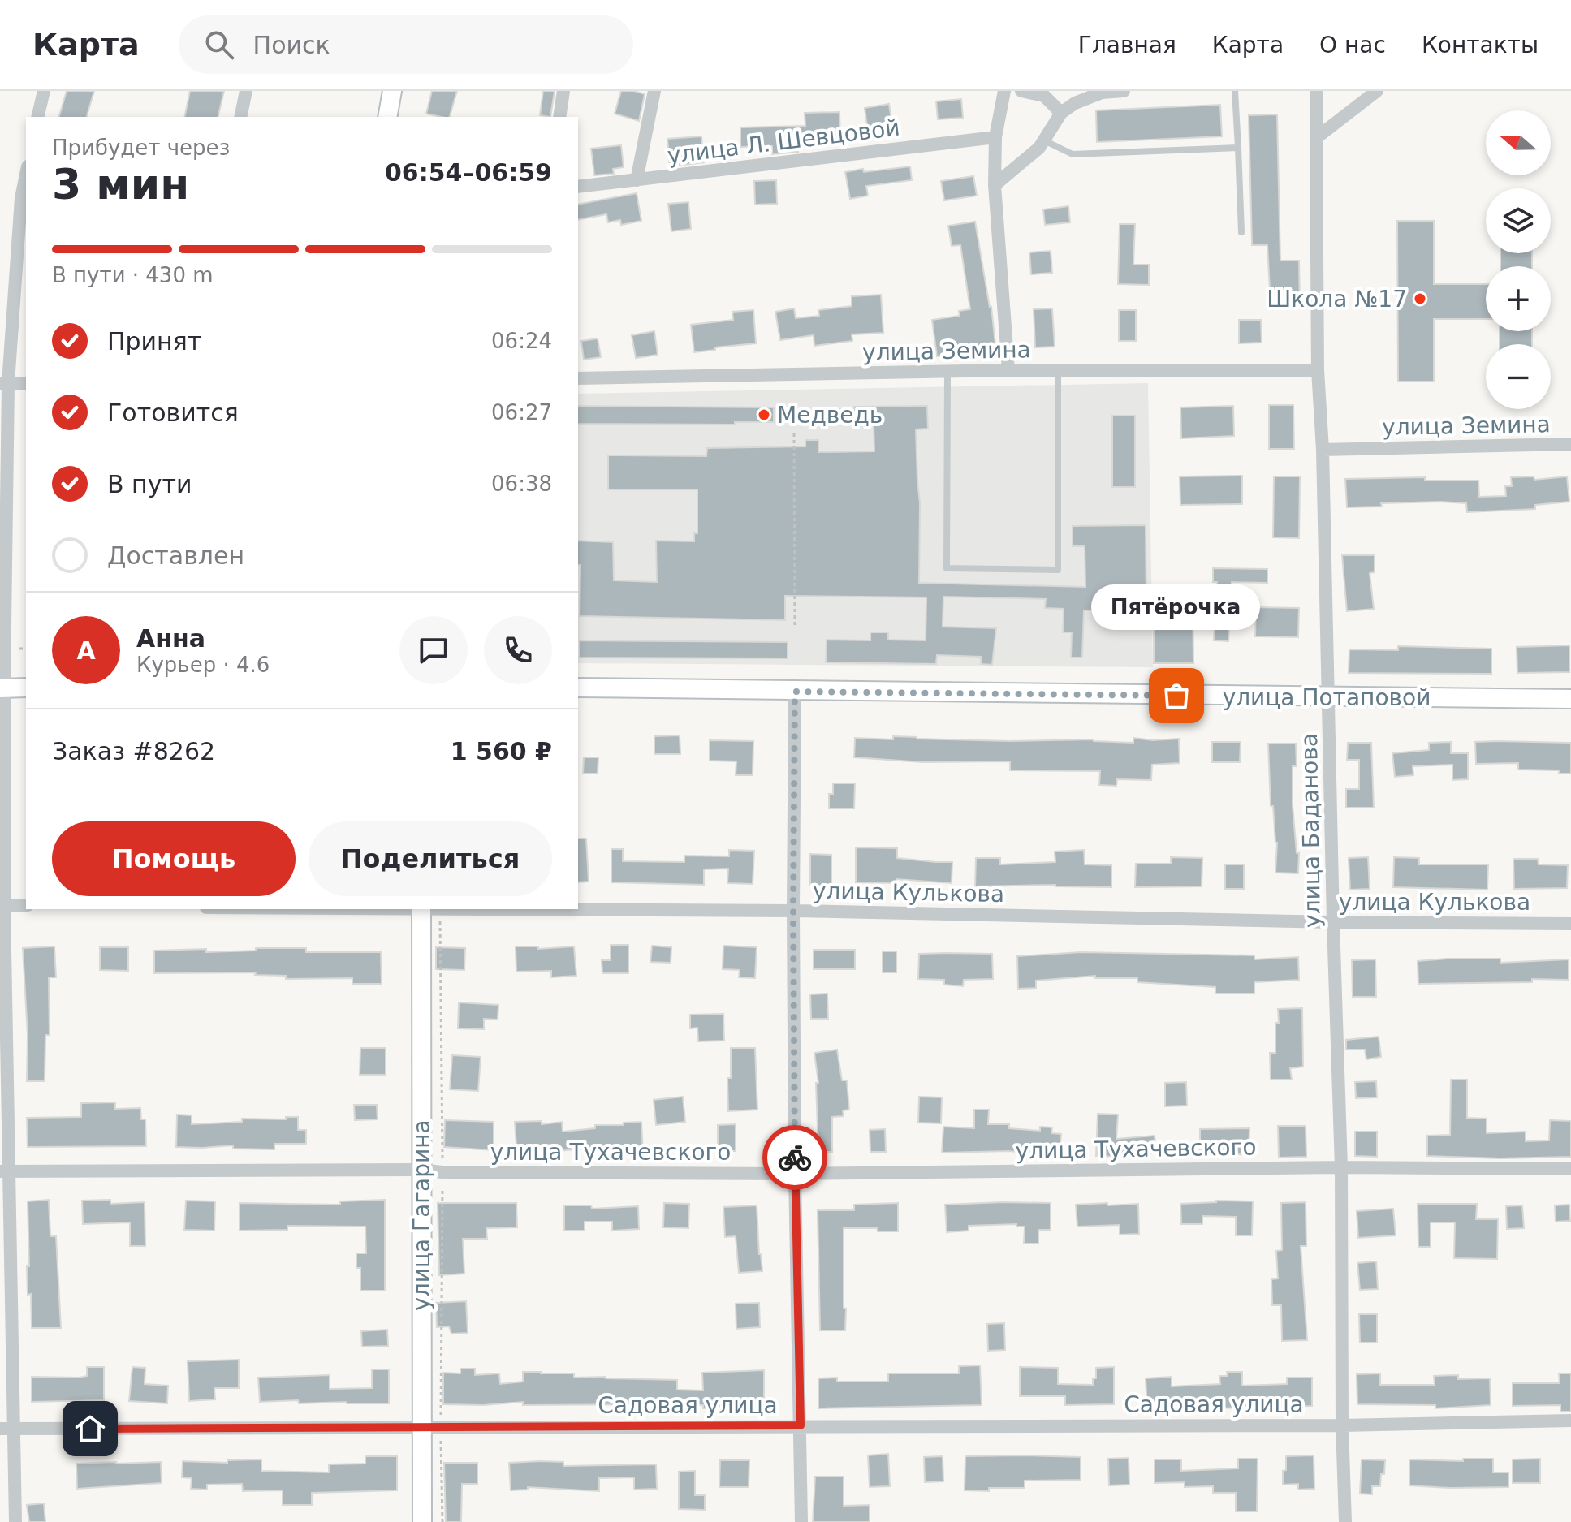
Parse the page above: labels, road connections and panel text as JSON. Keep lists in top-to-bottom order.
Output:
{
  "streets": {
    "main road": ["улица Потаповой", "улица Гагарина"],
    "street": [
      "улица Л. Шевцовой",
      "улица Земина",
      "улица Баданова",
      "улица Кулькова",
      "улица Тухачевского",
      "Садовая улица"
    ]
  },
  "crossings": [
    ["улица Земина", "улица Баданова"],
    ["улица Потаповой", "улица Баданова"],
    ["улица Баданова", "улица Кулькова"],
    ["улица Баданова", "улица Тухачевского"],
    ["улица Баданова", "Садовая улица"],
    ["улица Кулькова", "улица Гагарина"],
    ["улица Тухачевского", "улица Гагарина"],
    ["улица Гагарина", "Садовая улица"]
  ],
  "places": ["Школа №17", "Медведь", "Пятёрочка"],
  "north": "left",
  "page": {
    "header": "Карта",
    "search": "Поиск",
    "nav": [
      "Главная",
      "Карта",
      "О нас",
      "Контакты"
    ],
    "map_buttons": ["+", "−"],
    "heading": ["3 мин", "Прибудет через", "06:54–06:59"],
    "panel": [
      "Анна",
      "Курьер · 4.6",
      "Заказ #8262",
      "1 560 ₽"
    ],
    "bar": "В пути · 430 m",
    "list": [
      ["Принят", "06:24"],
      ["Готовится", "06:27"],
      ["В пути", "06:38"],
      "Доставлен"
    ],
    "bubble": "Пятёрочка",
    "round": "А",
    "buttons": ["Помощь", "Поделиться"]
  }
}
